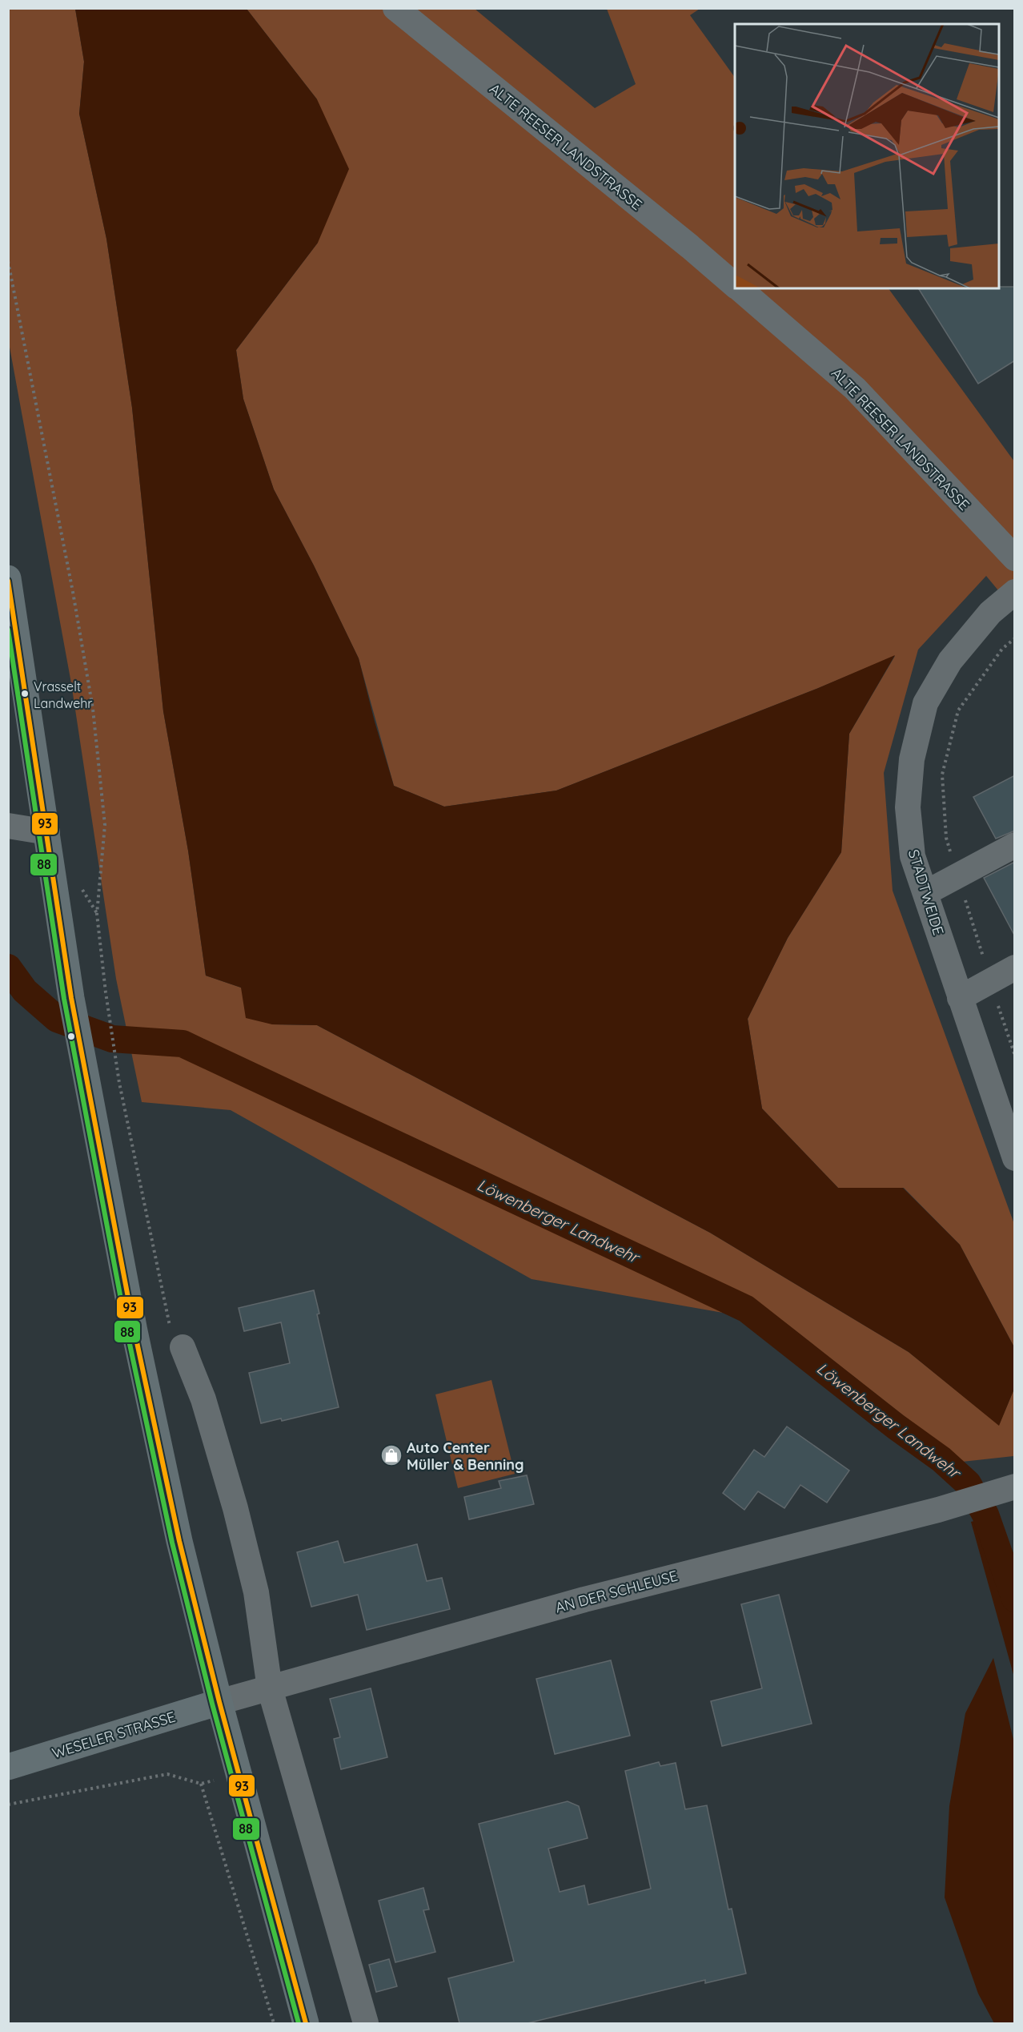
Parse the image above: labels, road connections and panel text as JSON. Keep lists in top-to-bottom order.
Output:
{
  "streets": {
    "main road": ["WESELER STRASSE"],
    "street": ["ALTE REESER LANDSTRASSE", "STADTWEIDE", "AN DER SCHLEUSE"]
  },
  "crossings": [
    ["AN DER SCHLEUSE", "WESELER STRASSE"]
  ],
  "water": ["Löwenberger Landwehr"],
  "places": {
    "other": ["Vrasselt Landwehr"],
    "shop": ["Auto Center Müller & Benning"]
  },
  "lines": ["transit line 93", "transit line 88"]
}
